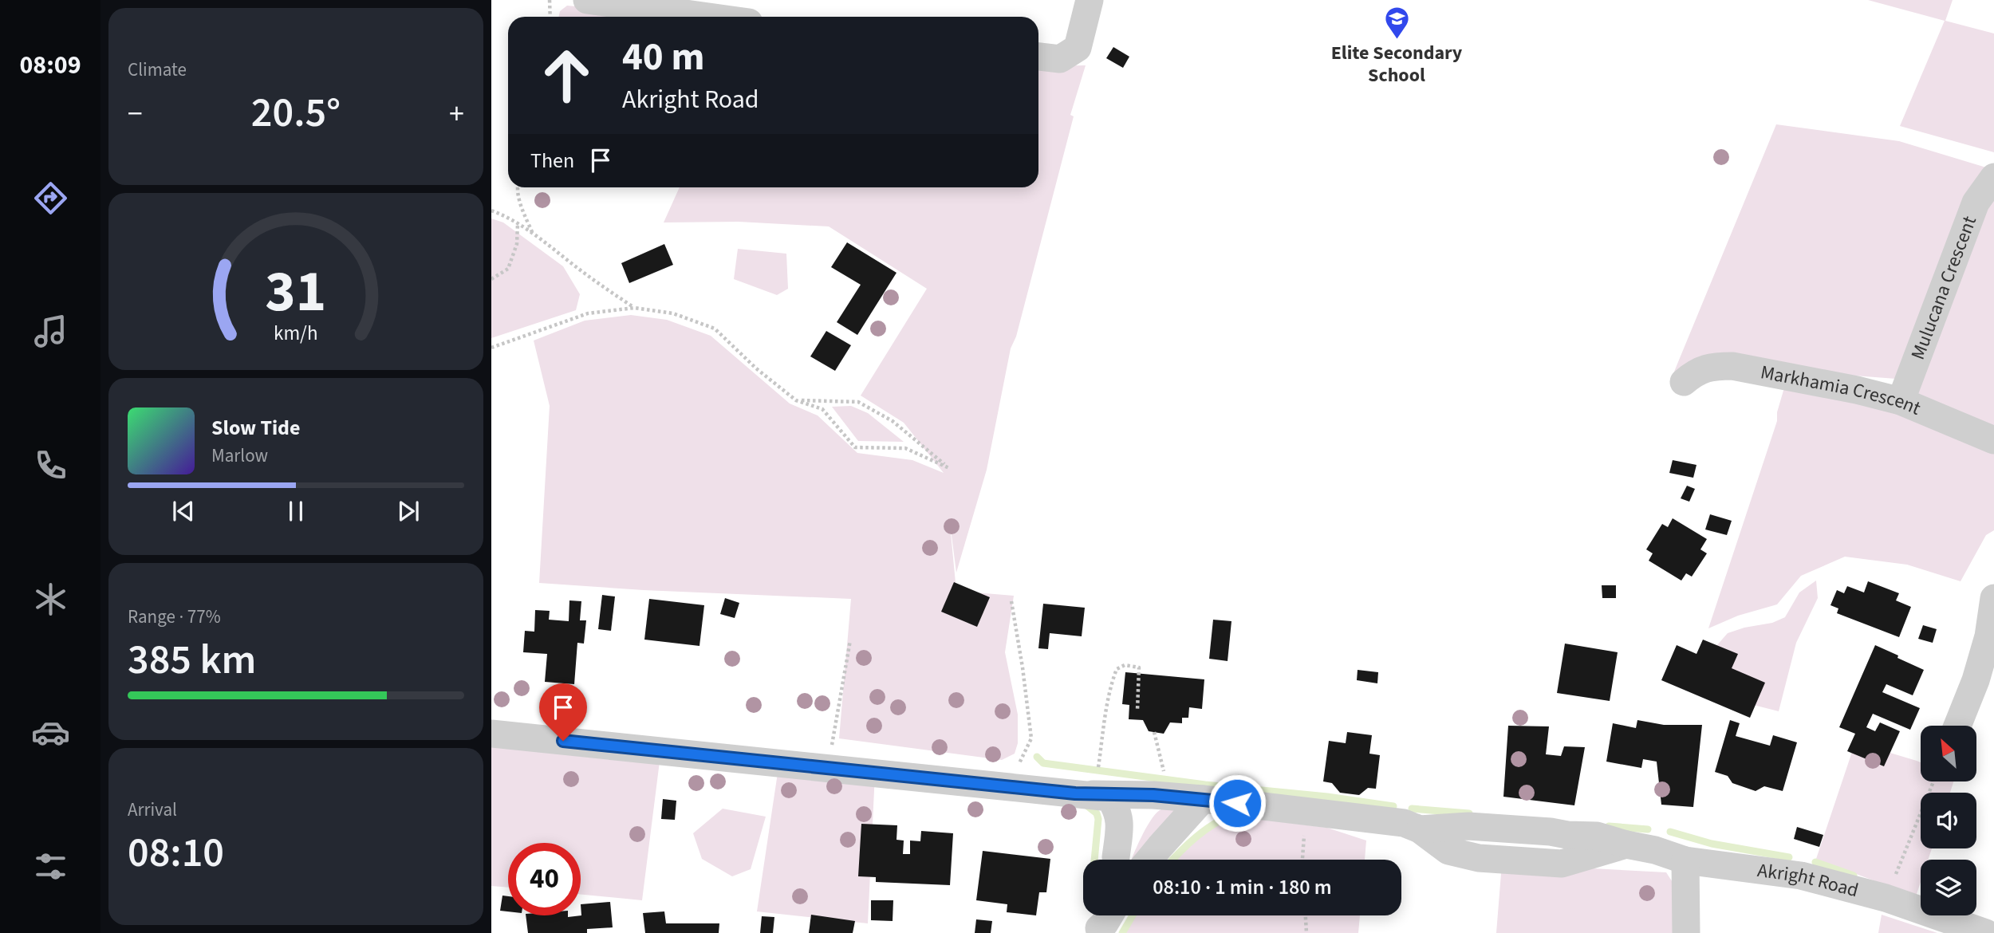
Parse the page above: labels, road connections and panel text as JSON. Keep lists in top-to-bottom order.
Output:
{
  "streets": {
    "street": ["Mulucana Crescent", "Markhamia Crescent", "Akright Road"]
  },
  "crossings": [
    ["Mulucana Crescent", "Markhamia Crescent"]
  ],
  "places": {
    "school or university": ["Elite Secondary School"]
  },
  "north": "top left",
  "page": {
    "tabs": "08:09",
    "tile": [
      "Climate",
      ["Range · 77%", "385 km"],
      ["Arrival", "08:10"]
    ],
    "turn": ["40 m", "Akright Road"],
    "heat": ["−", "20.5°", "+"],
    "then": "Then",
    "song": ["Slow Tide", "Marlow"],
    "limit": "40",
    "trip": "08:10 · 1 min · 180 m",
    "gauge": ["31", "km/h"]
  }
}
